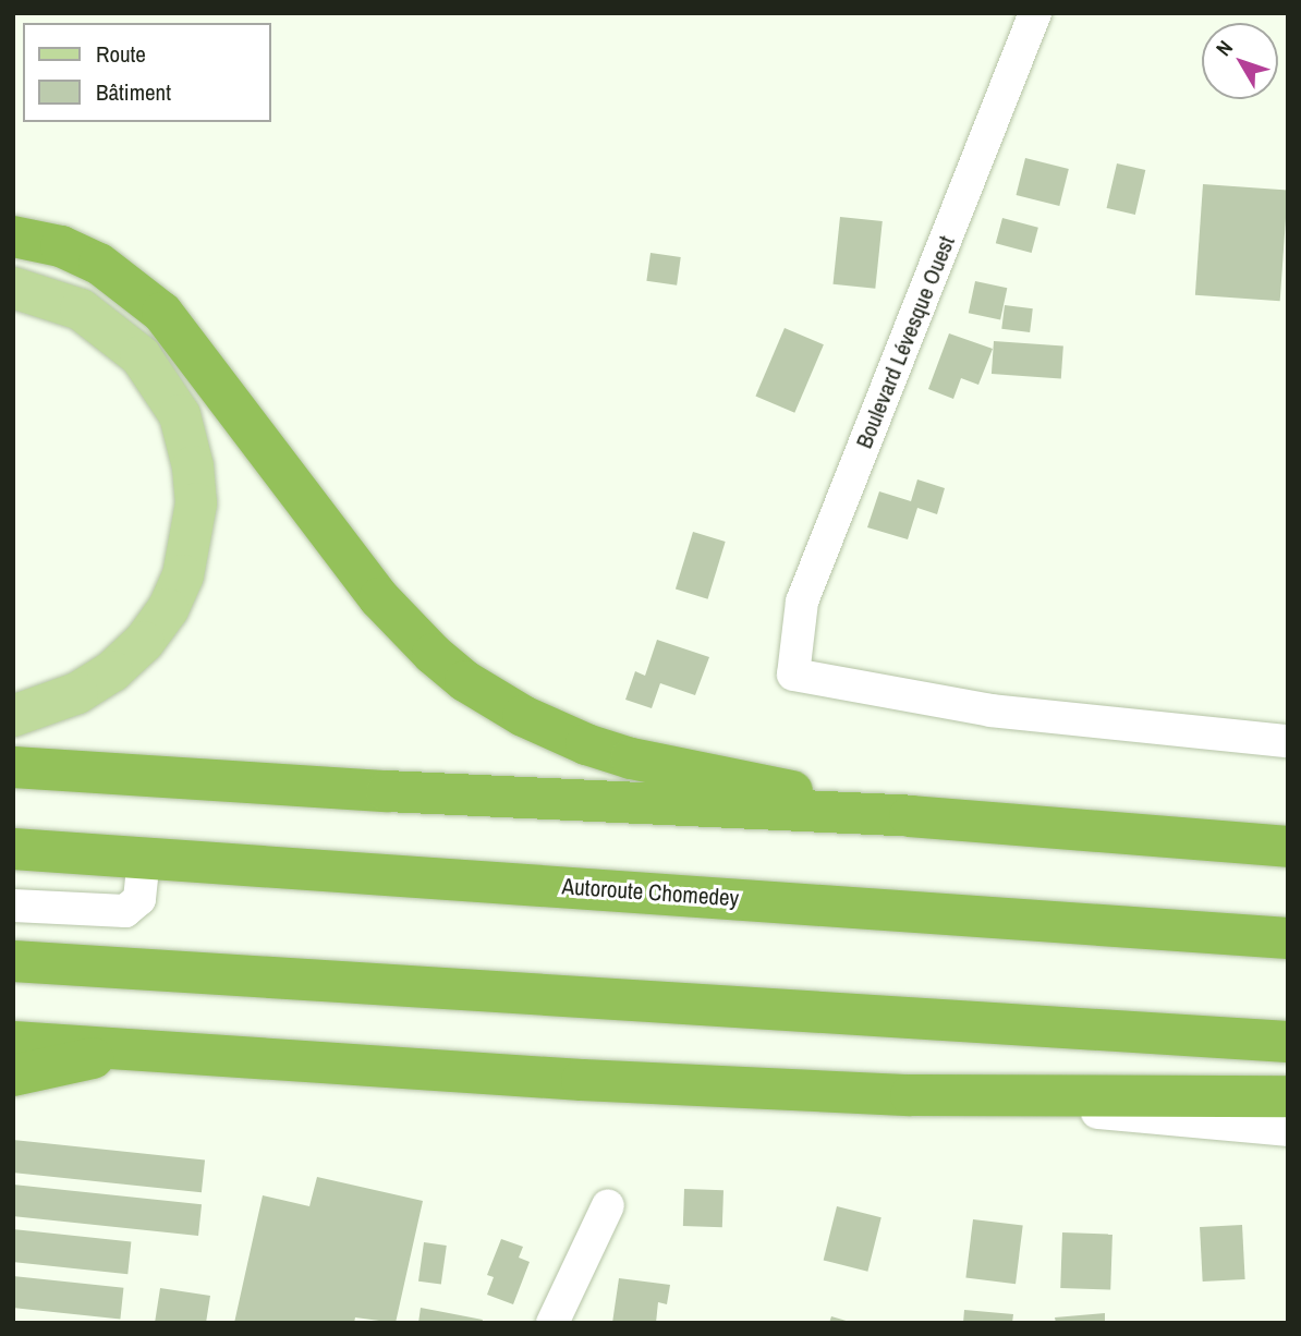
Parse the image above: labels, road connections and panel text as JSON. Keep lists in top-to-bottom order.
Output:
{
  "streets": {
    "highway": ["Autoroute Chomedey"],
    "street": ["Boulevard Lévesque Ouest"]
  },
  "legend": ["Route", "Bâtiment"],
  "north": "top left"
}
